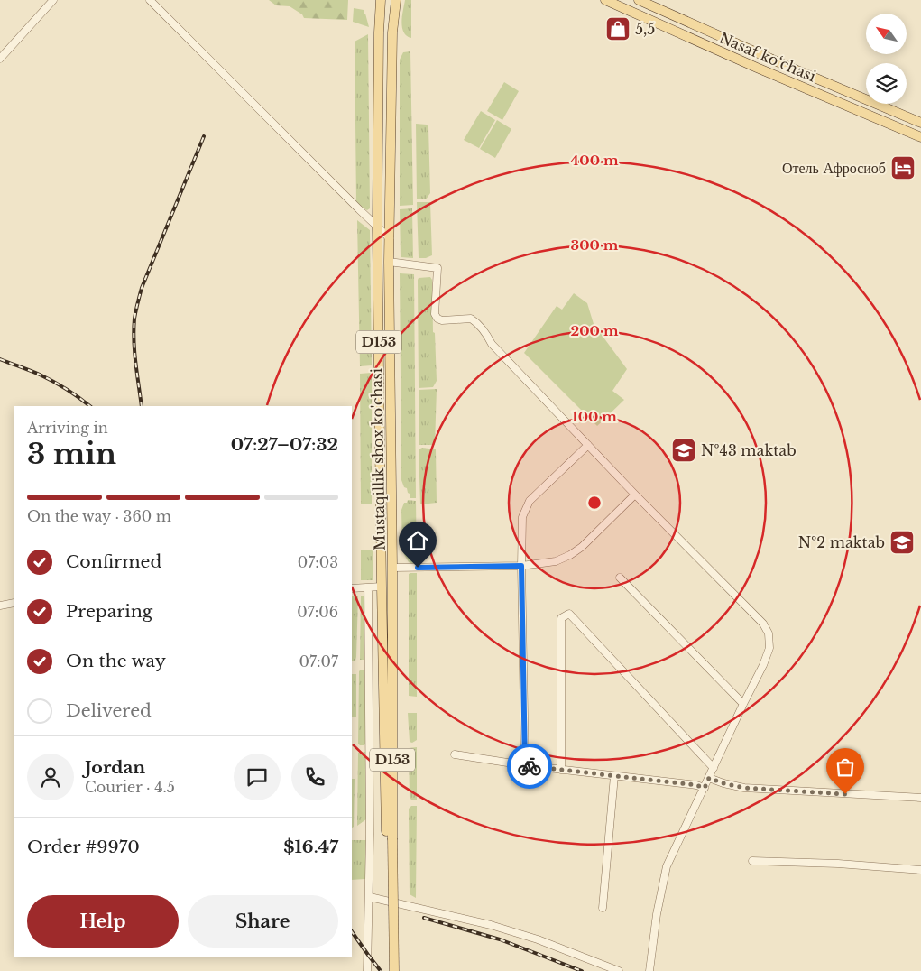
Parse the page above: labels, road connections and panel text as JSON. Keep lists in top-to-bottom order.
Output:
{
  "streets": {
    "main road": ["Nasaf ko‘chasi", "D153", "Mustaqillik shox ko'chasi"]
  },
  "crossings": [
    ["D153", "Mustaqillik shox ko'chasi"]
  ],
  "places": {
    "shop": ["5,5"],
    "hotel": ["Отель Афросиоб"],
    "school or university": ["№43 maktab", "№2 maktab"]
  },
  "north": "top left",
  "page": {
    "heading": ["3 min", "Arriving in", "07:27–07:32"],
    "panel": [
      "Jordan",
      "Courier · 4.5",
      "Order #9970",
      "$16.47"
    ],
    "bar": "On the way · 360 m",
    "list": [
      ["Confirmed", "07:03"],
      ["Preparing", "07:06"],
      ["On the way", "07:07"],
      "Delivered"
    ],
    "buttons": ["Help", "Share"]
  },
  "rings": [
    "400 m",
    "300 m",
    "200 m",
    "100 m"
  ]
}
